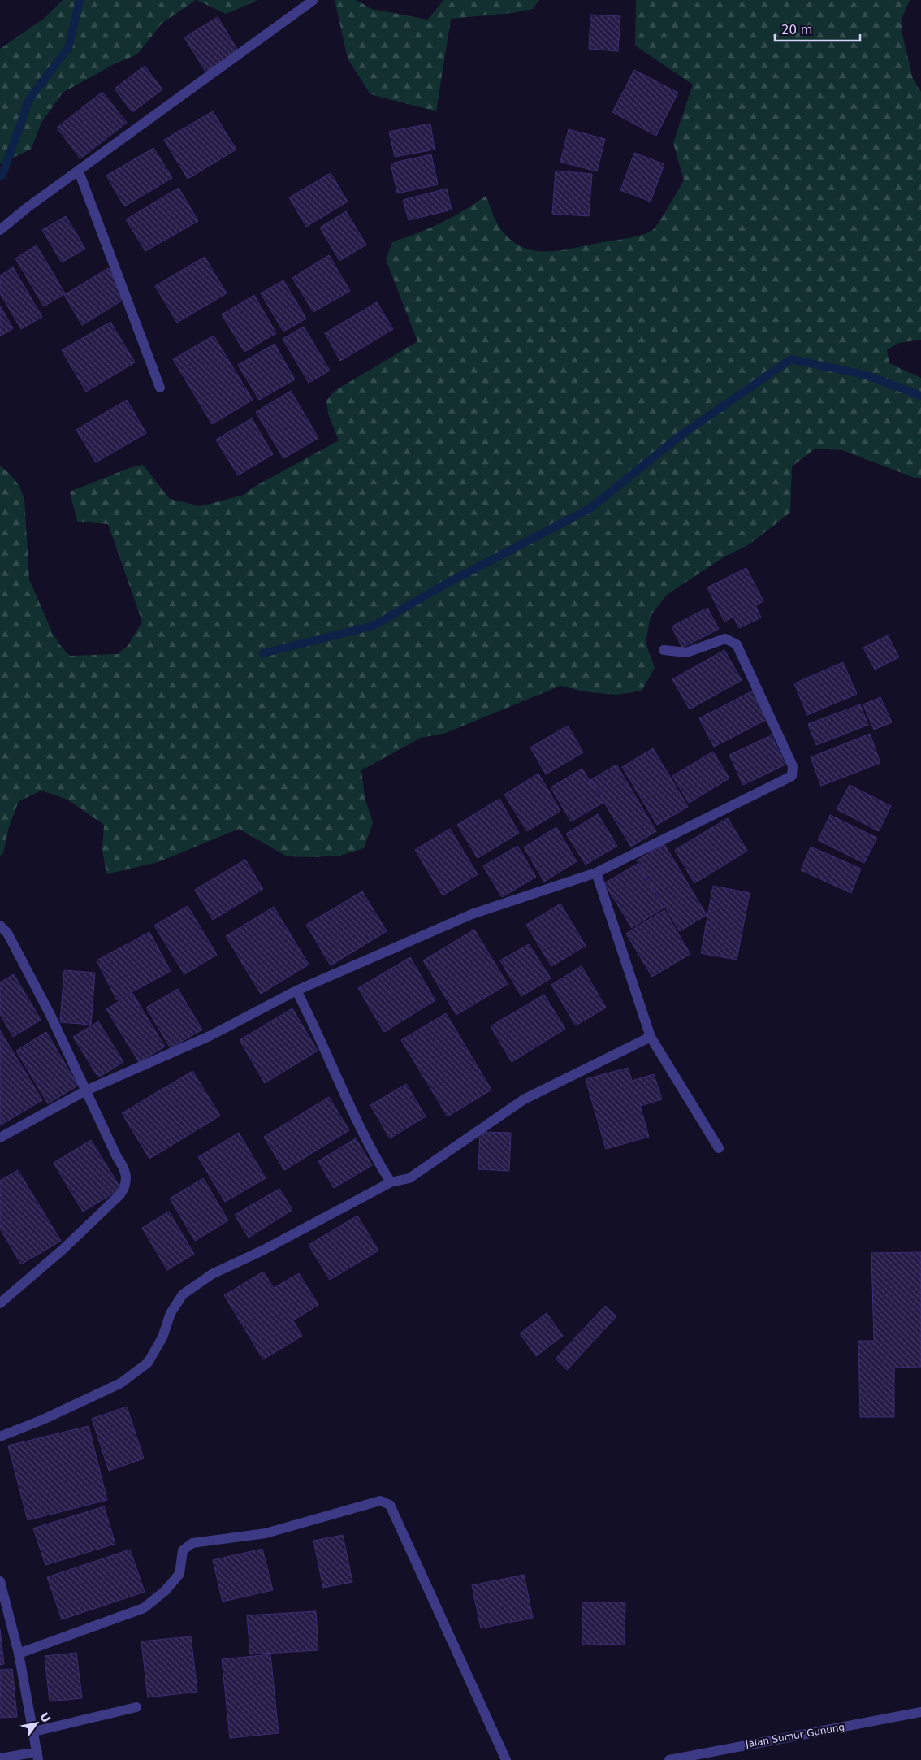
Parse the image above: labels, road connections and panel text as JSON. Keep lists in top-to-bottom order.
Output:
{
  "streets": {
    "street": ["Jalan Sumur Gunung"]
  },
  "scale_bar": "20 m",
  "north": "top right"
}
